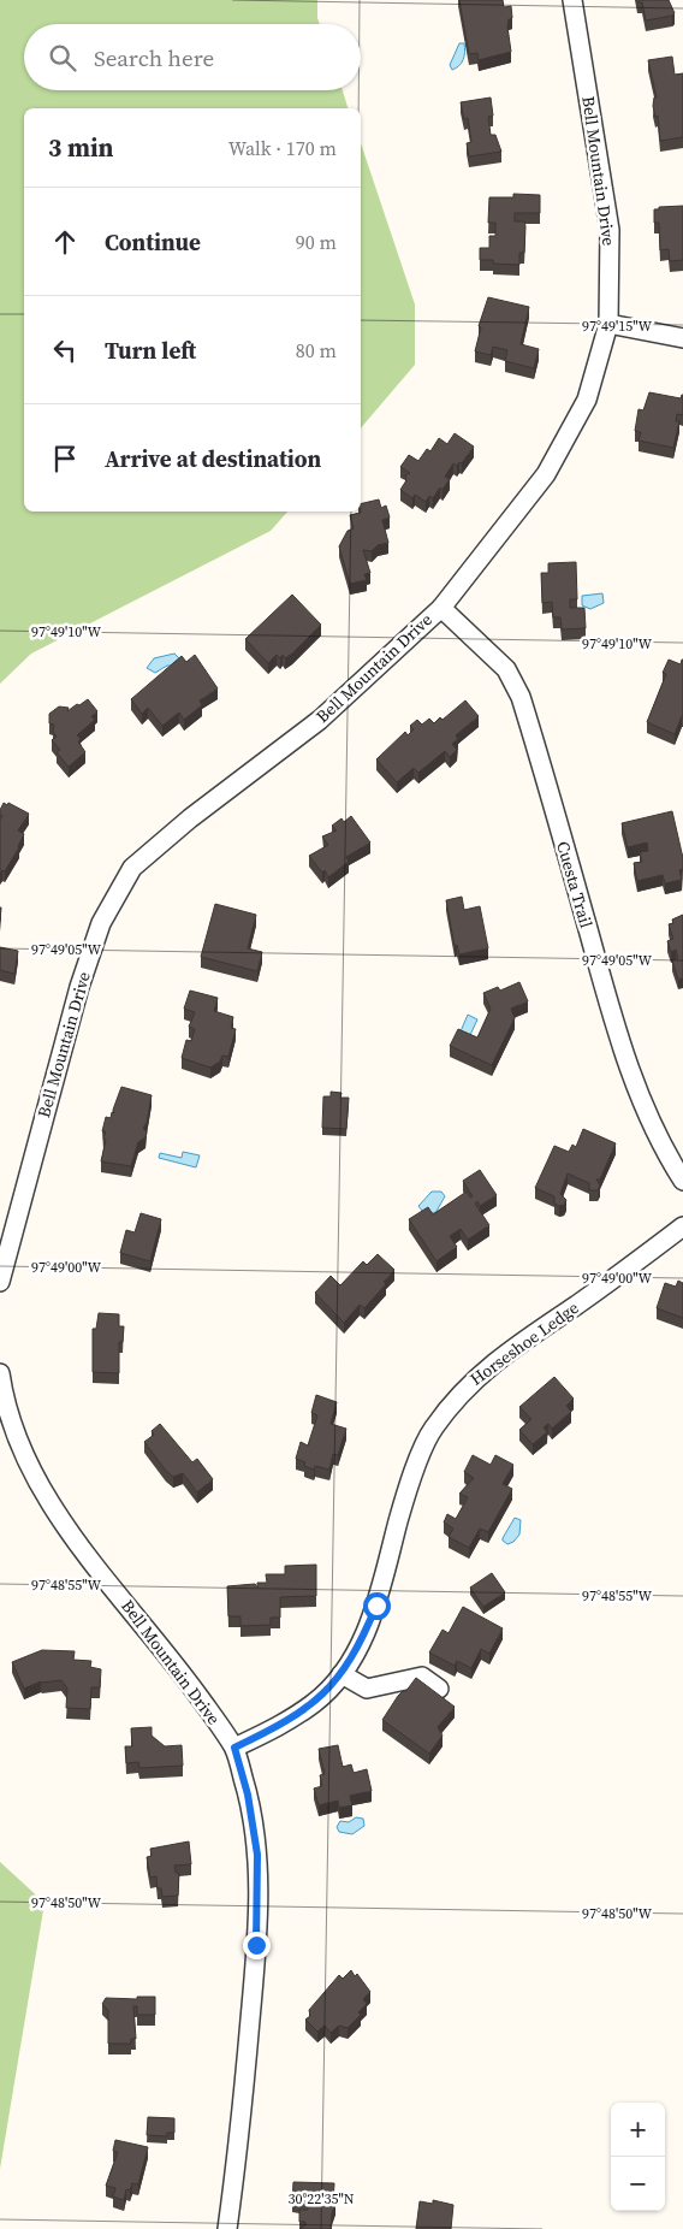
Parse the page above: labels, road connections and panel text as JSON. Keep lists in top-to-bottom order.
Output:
{
  "streets": {
    "street": ["Bell Mountain Drive", "Cuesta Trail", "Horseshoe Ledge"]
  },
  "crossings": [
    ["Bell Mountain Drive", "Cuesta Trail"],
    ["Bell Mountain Drive", "Horseshoe Ledge"]
  ],
  "page": {
    "search": "Search here",
    "heading": ["3 min", "Walk · 170 m"],
    "list": [
      ["Continue", "90 m"],
      ["Turn left", "80 m"],
      "Arrive at destination"
    ],
    "map_buttons": ["+", "−"]
  },
  "coordinates": [
    "97°49'15\"W",
    "97°49'10\"W",
    "97°49'05\"W",
    "97°49'00\"W",
    "97°48'55\"W",
    "97°48'50\"W",
    "30°22'35\"N"
  ]
}
